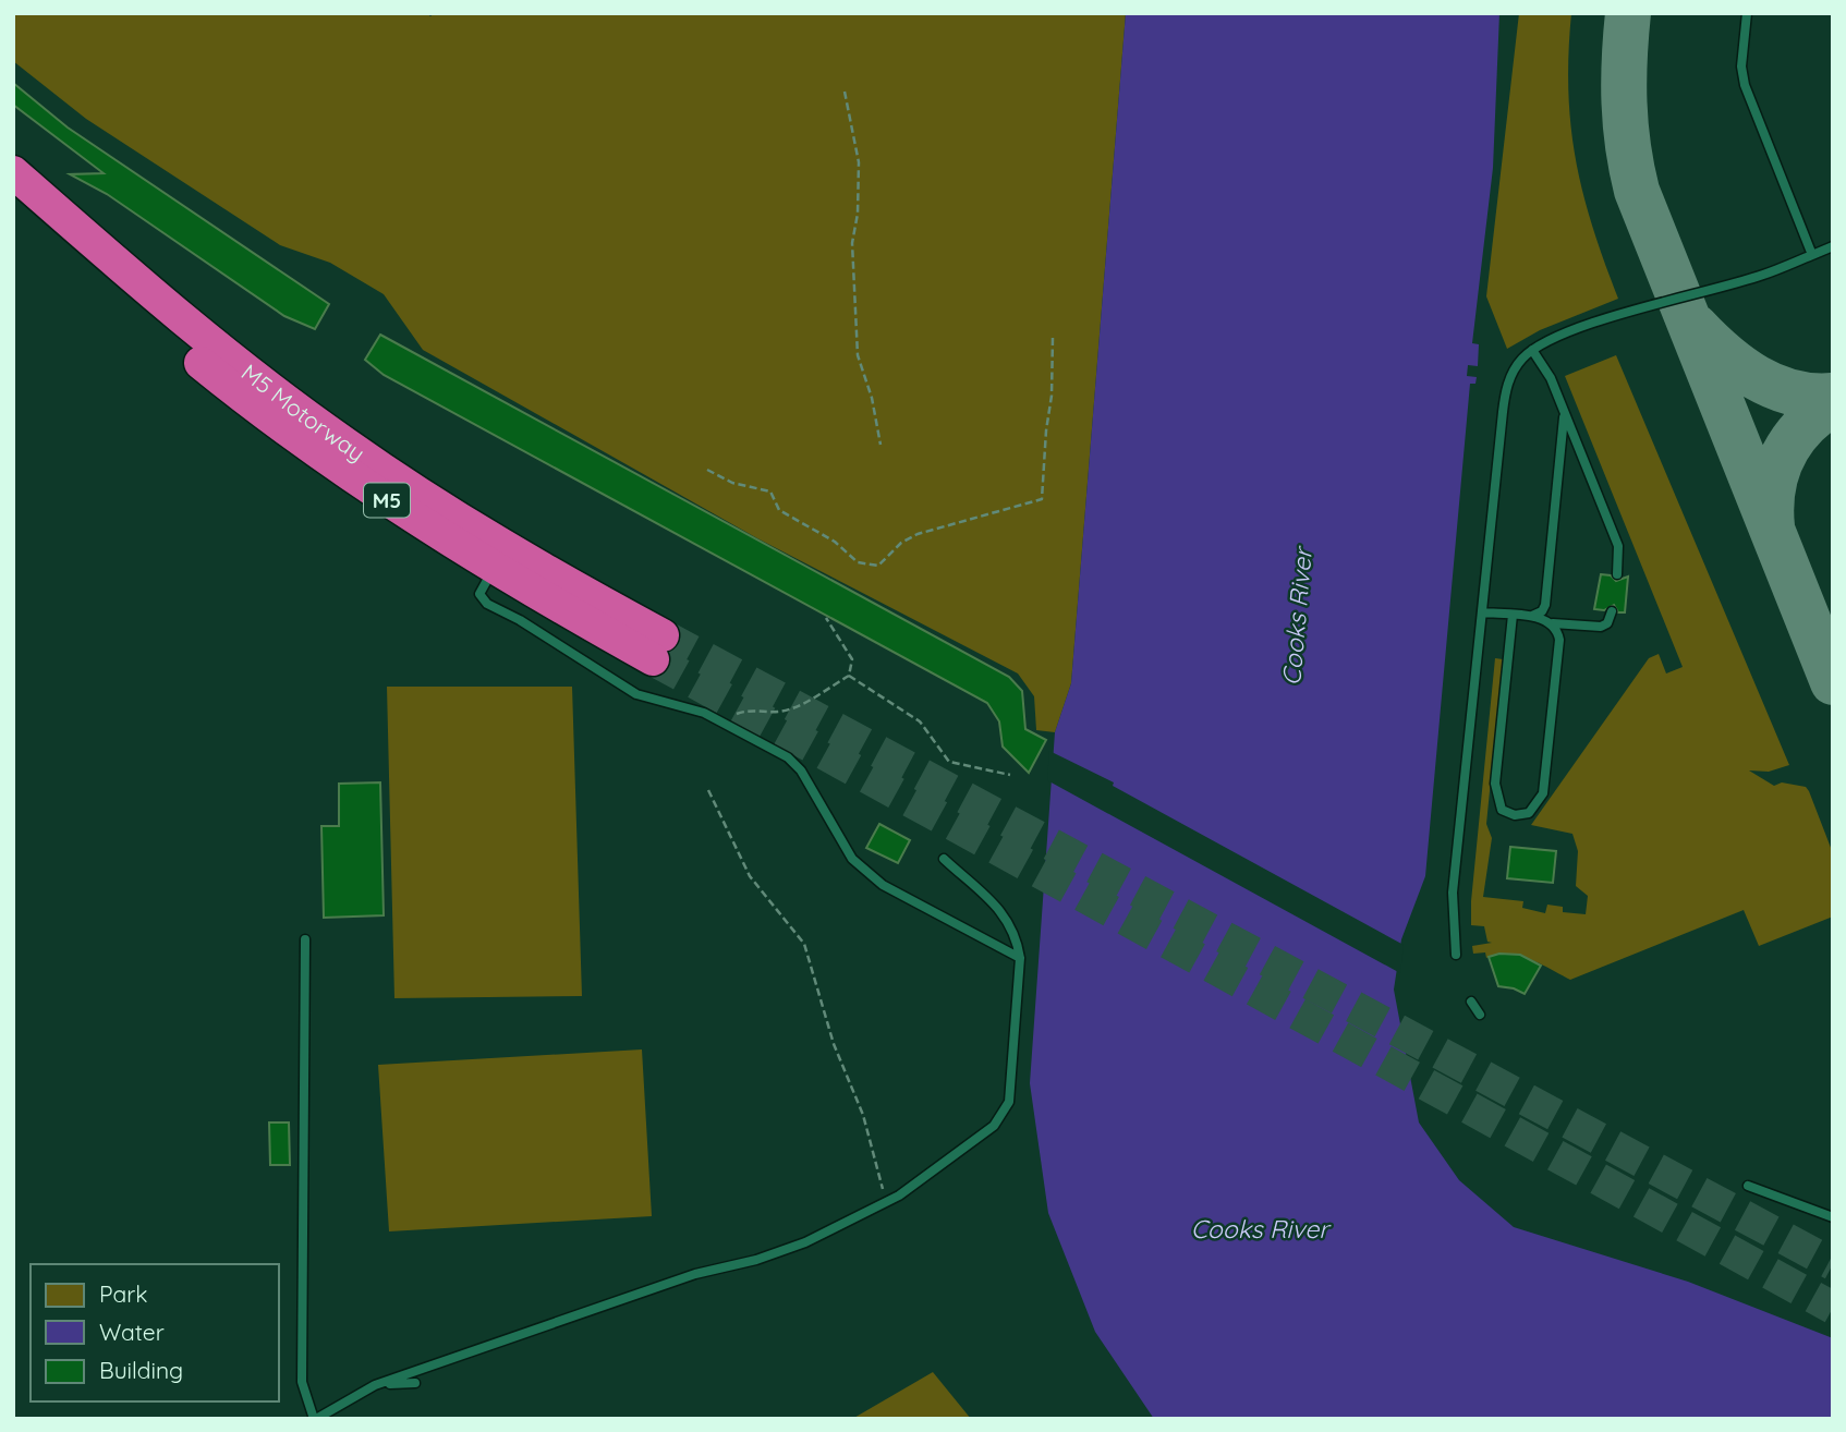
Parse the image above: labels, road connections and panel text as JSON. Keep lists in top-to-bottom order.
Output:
{
  "streets": {
    "highway": ["M5 Motorway", "M5"]
  },
  "water": ["Cooks River"],
  "legend": ["Park", "Water", "Building"]
}
